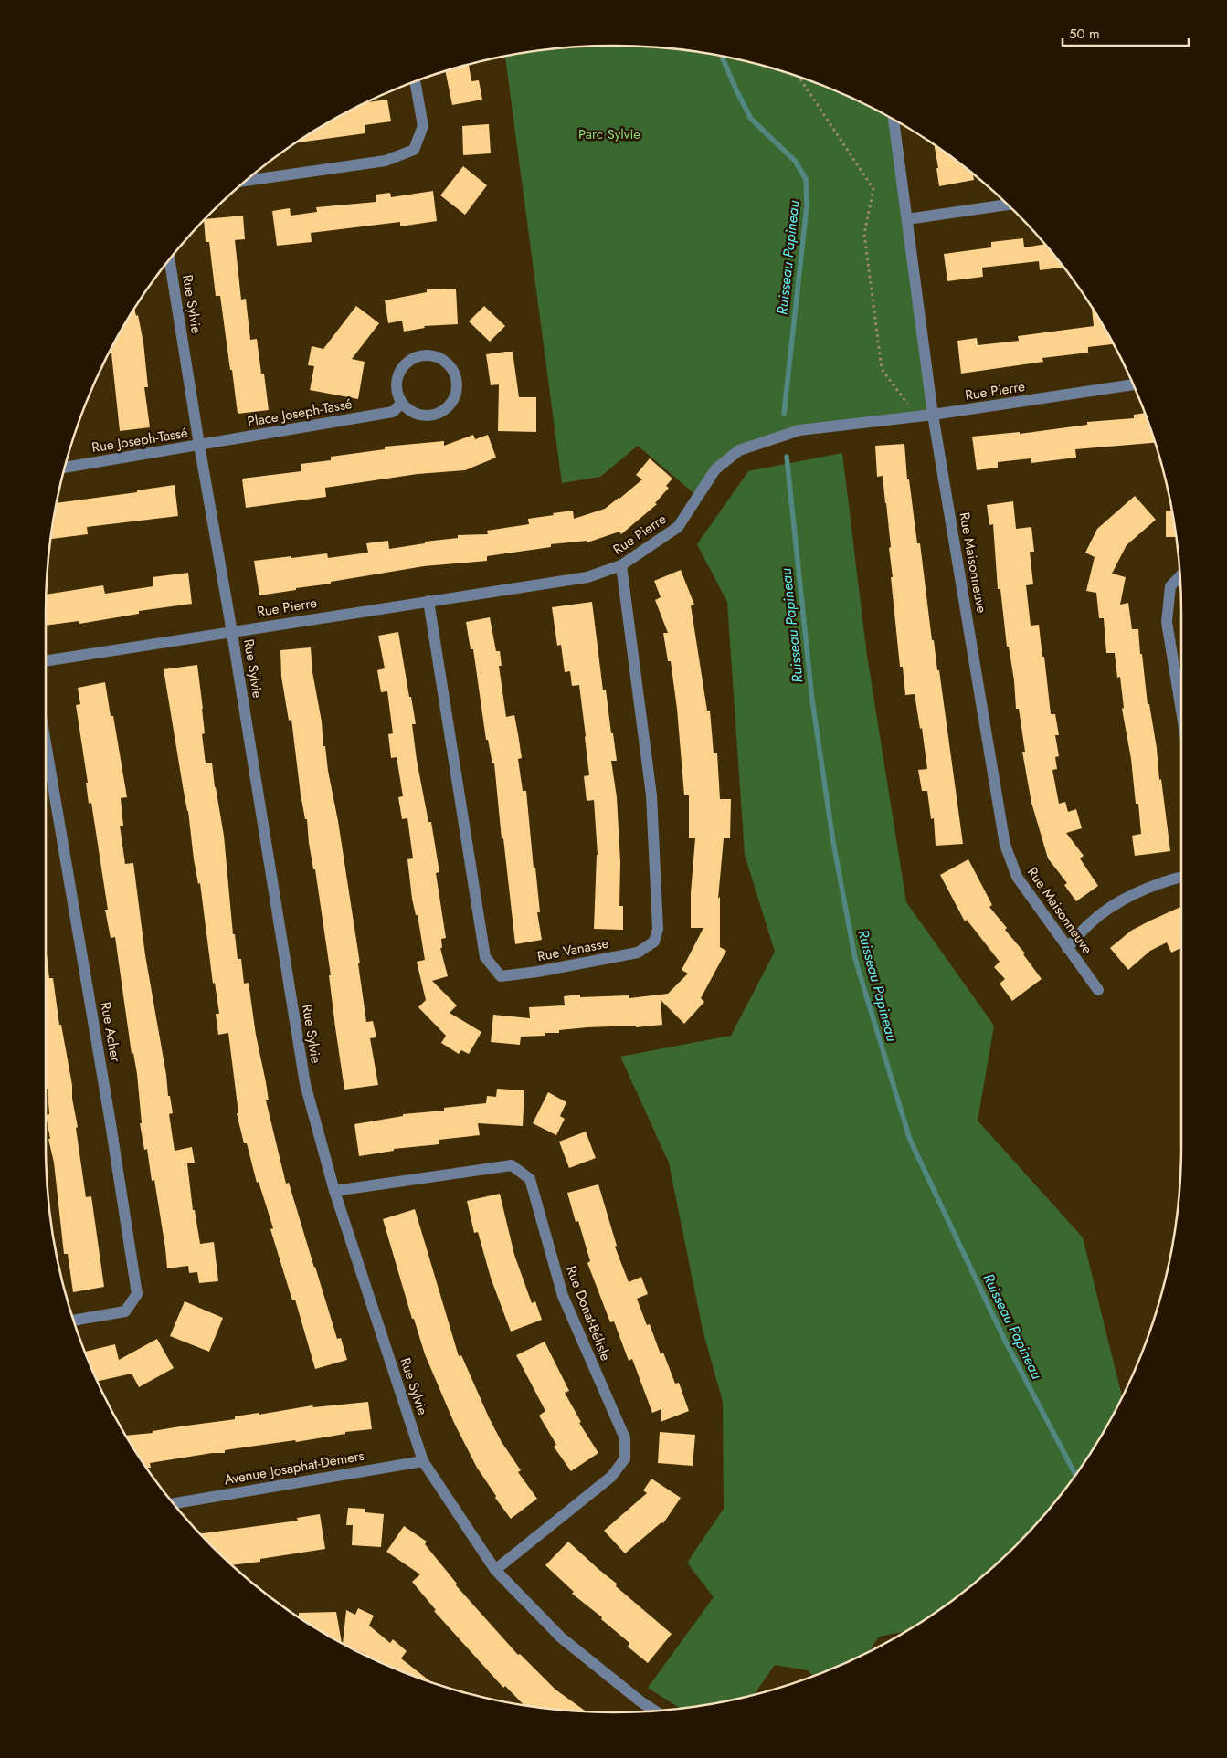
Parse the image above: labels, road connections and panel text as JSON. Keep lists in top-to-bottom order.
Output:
{
  "streets": {
    "street": [
      "Rue Sylvie",
      "Rue Pierre",
      "Place Joseph-Tassé",
      "Rue Joseph-Tassé",
      "Rue Maisonneuve",
      "Rue Vanasse",
      "Rue Acher",
      "Rue Donat-Bélisle",
      "Avenue Josaphat-Demers"
    ]
  },
  "crossings": [
    ["Rue Sylvie", "Rue Pierre"],
    ["Rue Sylvie", "Place Joseph-Tassé"],
    ["Rue Sylvie", "Rue Joseph-Tassé"],
    ["Rue Sylvie", "Rue Donat-Bélisle"],
    ["Rue Sylvie", "Avenue Josaphat-Demers"],
    ["Rue Pierre", "Rue Maisonneuve"],
    ["Rue Pierre", "Rue Vanasse"],
    ["Place Joseph-Tassé", "Rue Joseph-Tassé"]
  ],
  "water": ["Ruisseau Papineau"],
  "parks": ["Parc Sylvie"],
  "scale_bar": "50 m"
}
